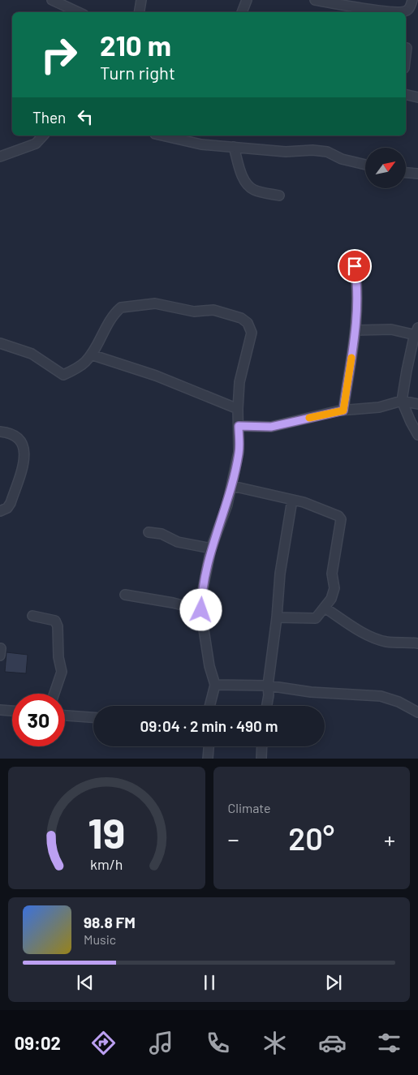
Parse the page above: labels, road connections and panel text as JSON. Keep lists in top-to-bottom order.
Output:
{
  "north": "top right",
  "page": {
    "turn": ["210 m", "Turn right"],
    "then": "Then",
    "limit": "30",
    "trip": "09:04 · 2 min · 490 m",
    "tile": "Climate",
    "heat": ["−", "20°", "+"],
    "song": ["98.8 FM", "Music"],
    "tabs": "09:02",
    "gauge": ["19", "km/h"]
  }
}
